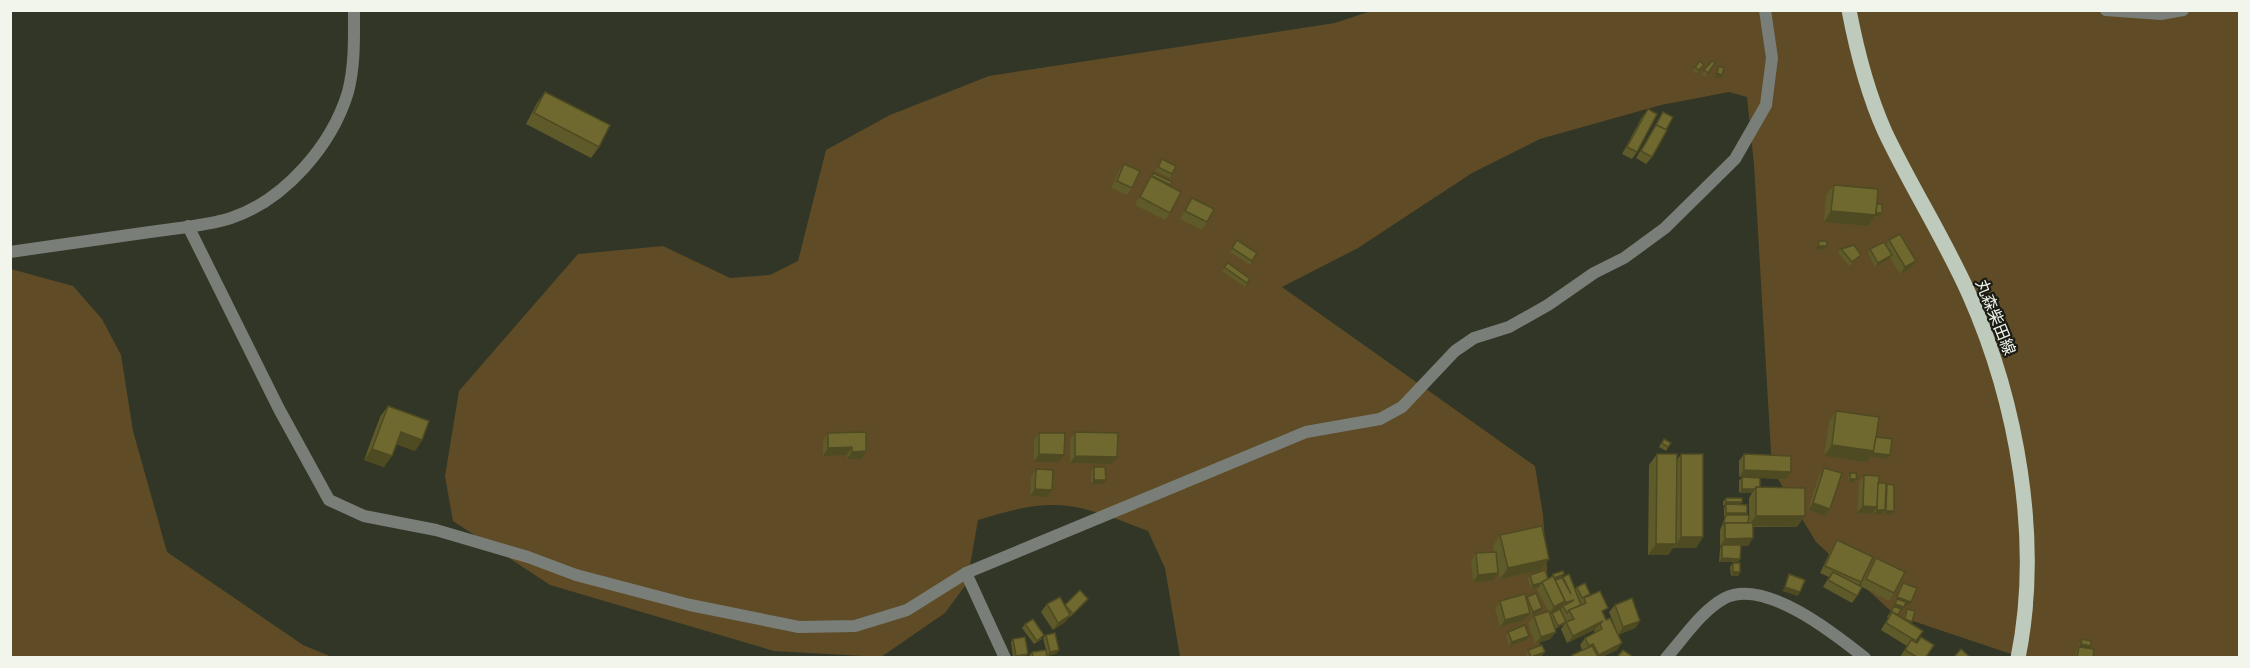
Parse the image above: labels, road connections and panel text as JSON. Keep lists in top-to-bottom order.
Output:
{
  "streets": {
    "main road": ["丸森柴田線"]
  }
}
